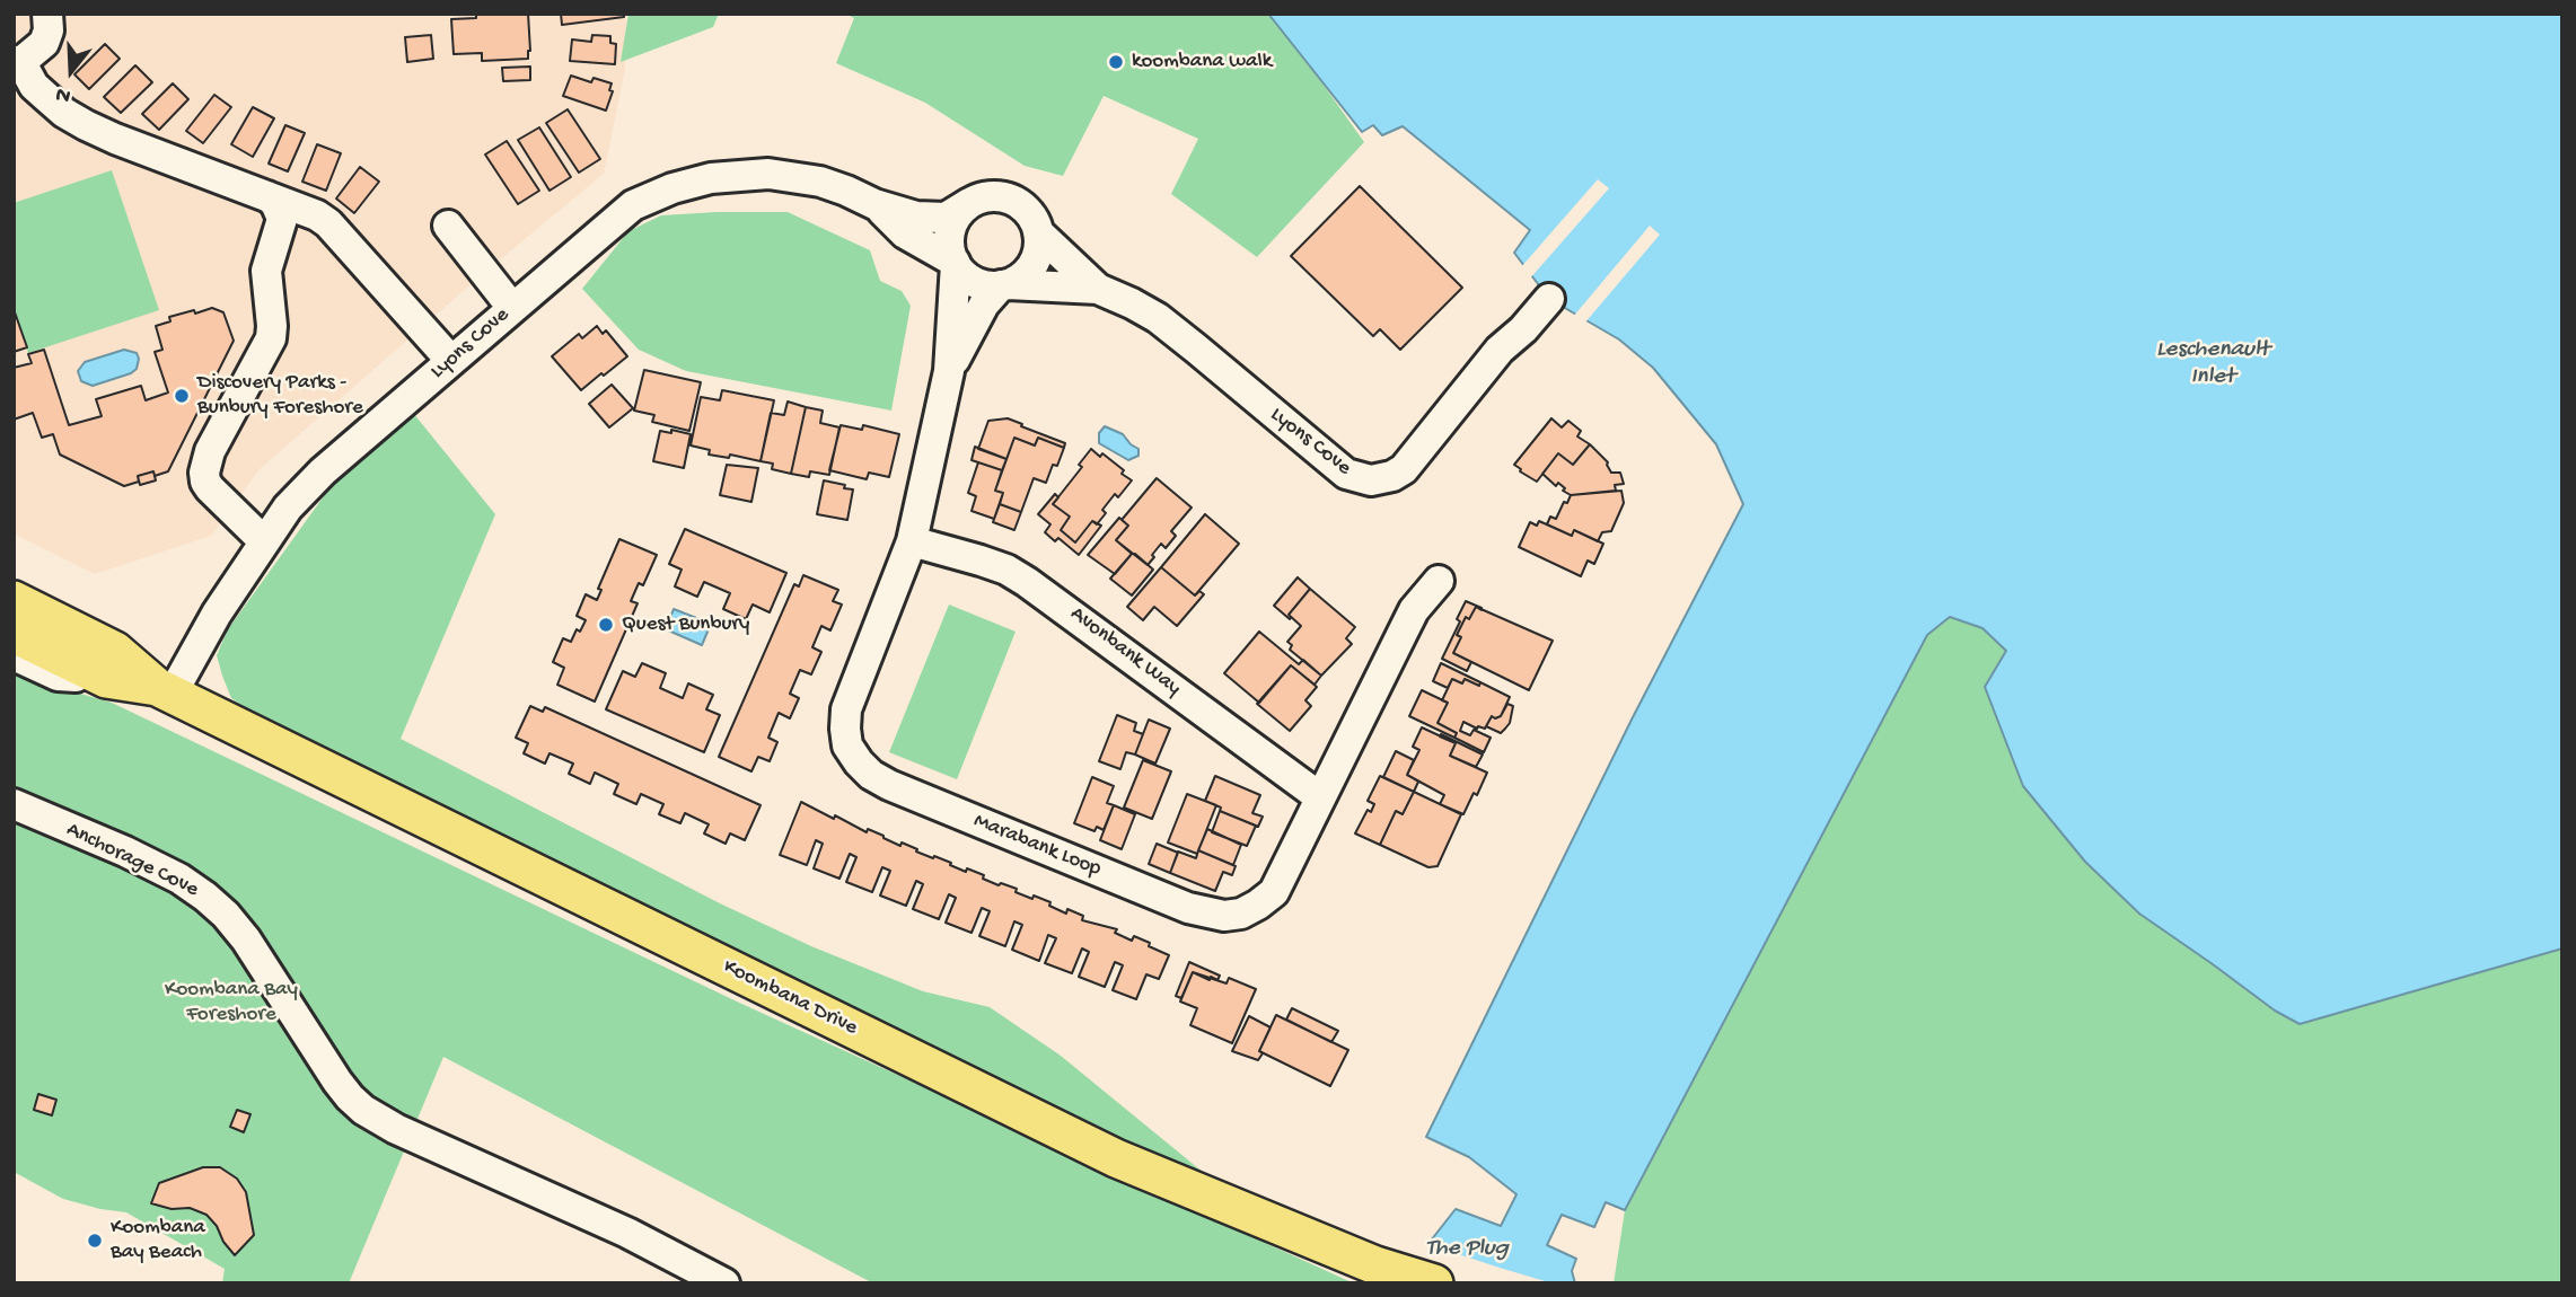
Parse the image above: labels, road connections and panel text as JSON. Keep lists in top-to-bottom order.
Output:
{
  "streets": {
    "main road": ["Koombana Drive"],
    "street": [
      "Lyons Cove",
      "Avonbank Way",
      "Marabank Loop",
      "Anchorage Cove"
    ]
  },
  "crossings": [
    ["Lyons Cove", "Marabank Loop"],
    ["Lyons Cove", "Koombana Drive"],
    ["Avonbank Way", "Marabank Loop"]
  ],
  "water": ["Leschenault Inlet", "The Plug"],
  "parks": ["Koombana Bay Foreshore"],
  "places": [
    "koombana walk",
    "Discovery Parks - Bunbury Foreshore",
    "Quest Bunbury",
    "Koombana Bay Beach"
  ],
  "north": "bottom"
}
